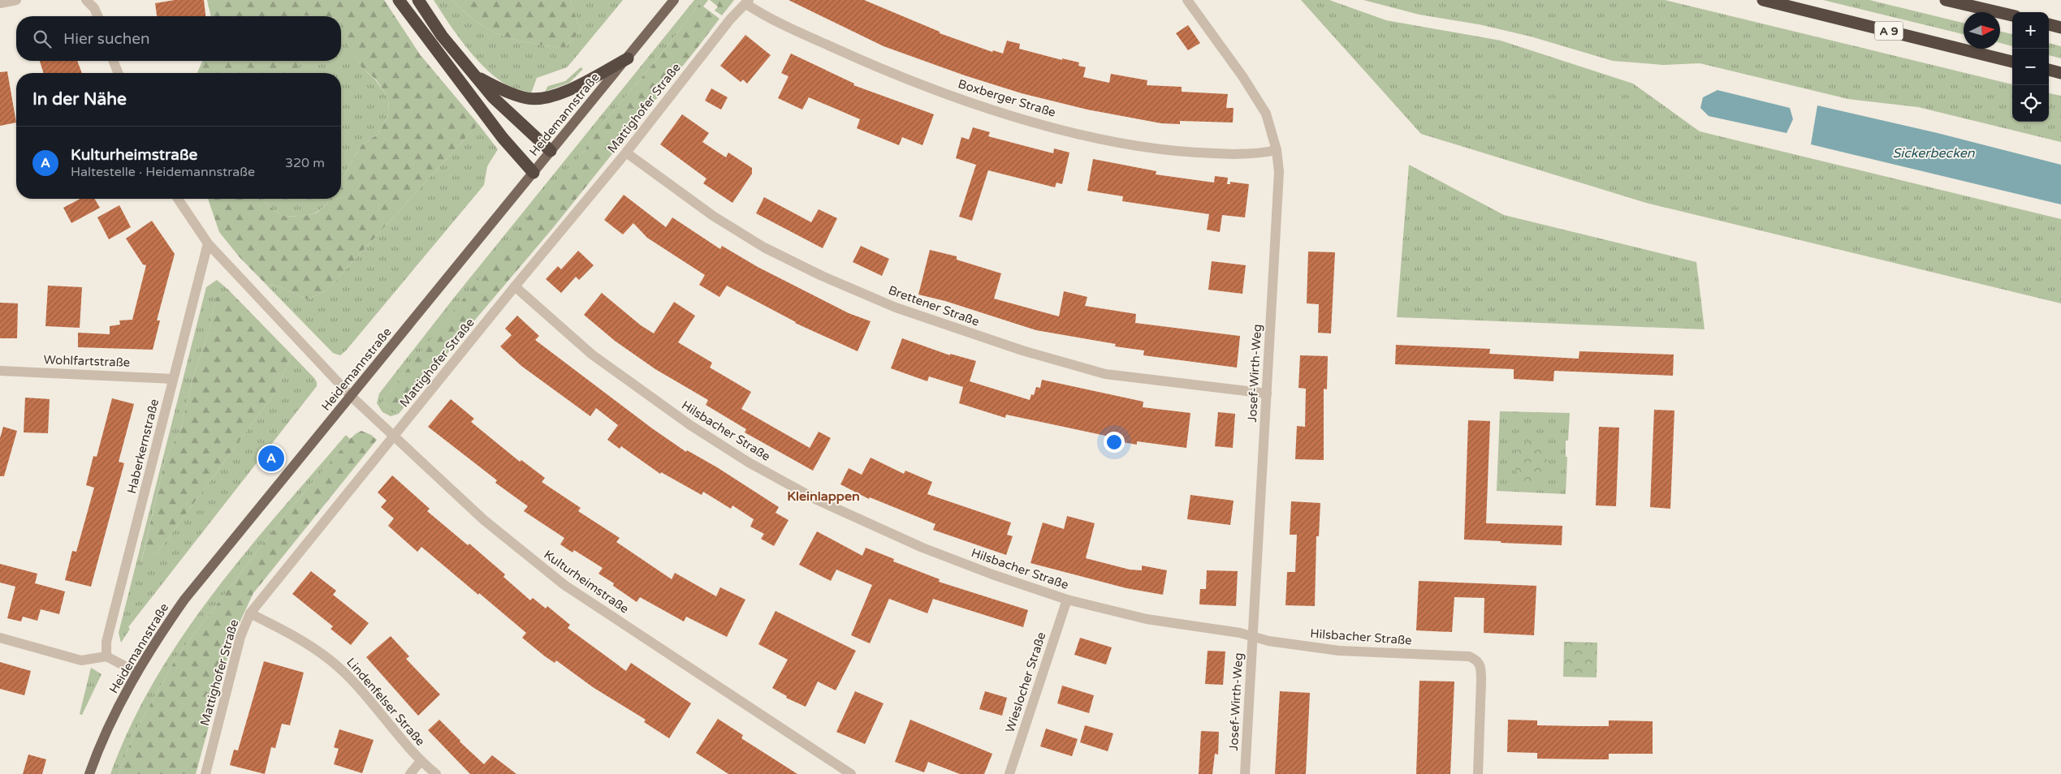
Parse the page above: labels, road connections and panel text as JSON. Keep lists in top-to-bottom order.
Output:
{
  "streets": {
    "highway": ["A 9"],
    "main road": ["Heidemannstraße"],
    "street": [
      "Boxberger Straße",
      "Mattighofer Straße",
      "Brettener Straße",
      "Wohlfartstraße",
      "Josef-Wirth-Weg",
      "Hilsbacher Straße",
      "Haberkernstraße",
      "Kulturheimstraße",
      "Wieslocher Straße",
      "Lindenfelser Straße"
    ]
  },
  "crossings": [
    ["Boxberger Straße", "Mattighofer Straße"],
    ["Boxberger Straße", "Josef-Wirth-Weg"],
    ["Mattighofer Straße", "Brettener Straße"],
    ["Mattighofer Straße", "Hilsbacher Straße"],
    ["Mattighofer Straße", "Kulturheimstraße"],
    ["Mattighofer Straße", "Lindenfelser Straße"],
    ["Heidemannstraße", "Kulturheimstraße"],
    ["Brettener Straße", "Josef-Wirth-Weg"],
    ["Wohlfartstraße", "Haberkernstraße"],
    ["Josef-Wirth-Weg", "Hilsbacher Straße"],
    ["Hilsbacher Straße", "Wieslocher Straße"],
    ["Haberkernstraße", "Kulturheimstraße"]
  ],
  "districts": ["Kleinlappen"],
  "water": ["Sickerbecken"],
  "north": "right",
  "page": {
    "map_buttons": ["+", "−"],
    "search": "Hier suchen",
    "heading": "In der Nähe",
    "list": [
      {
        "mark": "A",
        "name": "Kulturheimstraße",
        "note": "Haltestelle · Heidemannstraße",
        "value": "320 m"
      }
    ],
    "pins": "A"
  }
}
